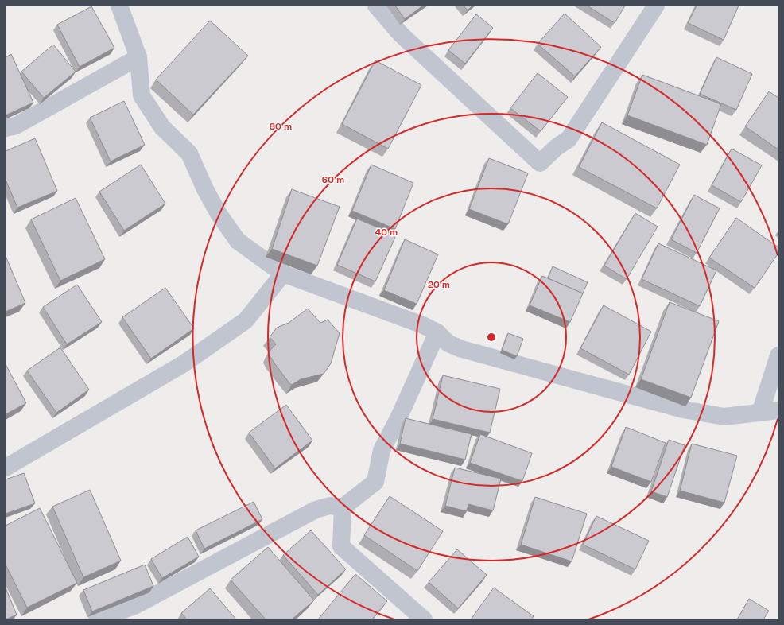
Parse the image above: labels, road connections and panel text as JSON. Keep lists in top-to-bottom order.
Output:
{
  "rings": [
    "80 m",
    "60 m",
    "40 m",
    "20 m"
  ]
}
